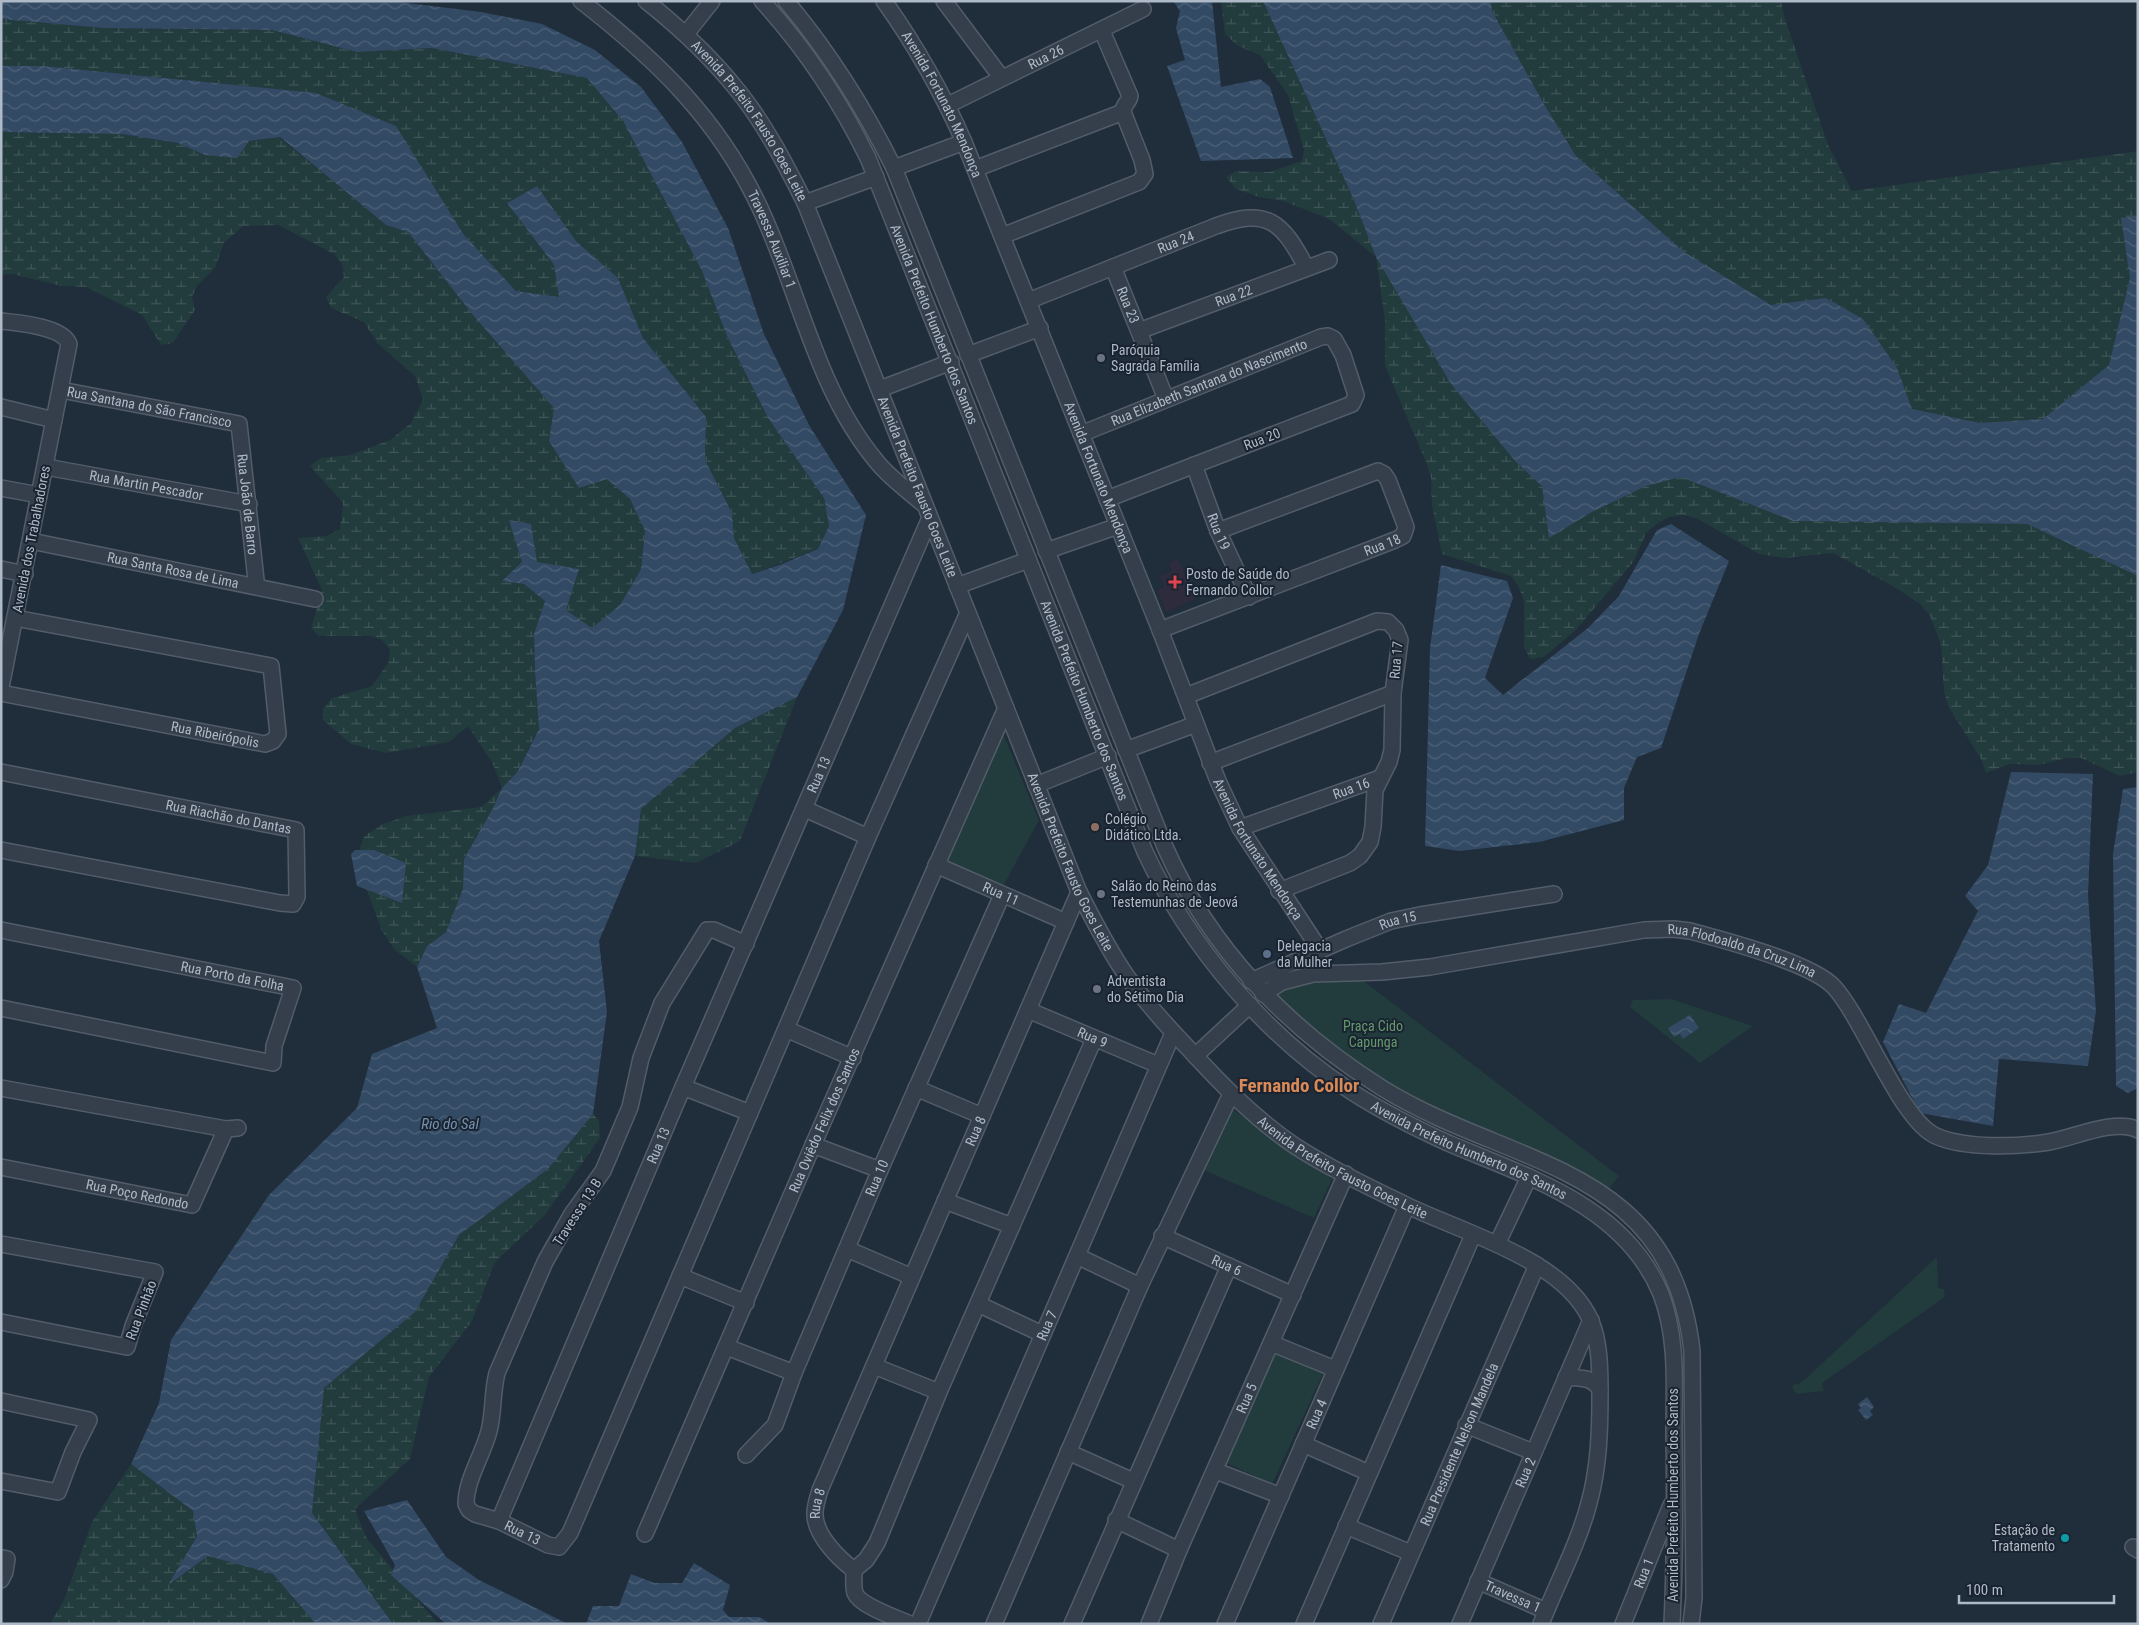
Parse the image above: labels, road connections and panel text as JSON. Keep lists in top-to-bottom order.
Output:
{
  "streets": {
    "street": [
      "Rua 26",
      "Avenida Fortunato Mendonça",
      "Avenida Prefeito Fausto Goes Leite",
      "Travessa Auxiliar 1",
      "Rua 24",
      "Rua 22",
      "Rua 23",
      "Avenida Prefeito Humberto dos Santos",
      "Rua Elizabeth Santana do Nascimento",
      "Rua Santana do São Francisco",
      "Rua 20",
      "Rua Martin Pescador",
      "Rua João de Barro",
      "Rua 19",
      "Avenida dos Trabalhadores",
      "Rua 18",
      "Rua Santa Rosa de Lima",
      "Rua 17",
      "Rua Ribeirópolis",
      "Rua 13",
      "Rua 16",
      "Rua Riachão do Dantas",
      "Rua 11",
      "Rua 15",
      "Rua Flodoaldo da Cruz Lima",
      "Rua Porto da Folha",
      "Rua 9",
      "Rua Oviêdo Felix dos Santos",
      "Rua 8",
      "Rua 10",
      "Rua Poço Redondo",
      "Travessa 13 B",
      "Rua 6",
      "Rua Pinhão",
      "Rua 7",
      "Rua 5",
      "Rua 4",
      "Rua Presidente Nelson Mandela",
      "Rua 2",
      "Rua 1",
      "Travessa 1"
    ]
  },
  "crossings": [
    ["Rua 26", "Avenida Fortunato Mendonça"],
    ["Avenida Fortunato Mendonça", "Rua 24"],
    ["Avenida Fortunato Mendonça", "Rua Elizabeth Santana do Nascimento"],
    ["Avenida Fortunato Mendonça", "Rua 20"],
    ["Avenida Fortunato Mendonça", "Rua 18"],
    ["Avenida Fortunato Mendonça", "Rua 17"],
    ["Avenida Fortunato Mendonça", "Rua 16"],
    ["Avenida Fortunato Mendonça", "Rua 15"],
    ["Avenida Prefeito Fausto Goes Leite", "Travessa Auxiliar 1"],
    ["Avenida Prefeito Fausto Goes Leite", "Rua 13"],
    ["Avenida Prefeito Fausto Goes Leite", "Rua Oviêdo Felix dos Santos"],
    ["Avenida Prefeito Fausto Goes Leite", "Rua 8"],
    ["Avenida Prefeito Fausto Goes Leite", "Rua 7"],
    ["Avenida Prefeito Fausto Goes Leite", "Rua 5"],
    ["Avenida Prefeito Fausto Goes Leite", "Rua 4"],
    ["Avenida Prefeito Fausto Goes Leite", "Rua Presidente Nelson Mandela"],
    ["Avenida Prefeito Fausto Goes Leite", "Rua 2"],
    ["Avenida Prefeito Fausto Goes Leite", "Travessa 1"],
    ["Rua 24", "Rua 22"],
    ["Rua 24", "Rua 23"],
    ["Rua 22", "Rua 23"],
    ["Rua 23", "Rua Elizabeth Santana do Nascimento"],
    ["Avenida Prefeito Humberto dos Santos", "Rua 15"],
    ["Avenida Prefeito Humberto dos Santos", "Rua Flodoaldo da Cruz Lima"],
    ["Avenida Prefeito Humberto dos Santos", "Rua 1"],
    ["Rua Elizabeth Santana do Nascimento", "Rua 20"],
    ["Rua Santana do São Francisco", "Rua João de Barro"],
    ["Rua Santana do São Francisco", "Avenida dos Trabalhadores"],
    ["Rua 20", "Rua 19"],
    ["Rua Martin Pescador", "Rua João de Barro"],
    ["Rua Martin Pescador", "Avenida dos Trabalhadores"],
    ["Rua João de Barro", "Rua Santa Rosa de Lima"],
    ["Rua 19", "Rua 18"],
    ["Avenida dos Trabalhadores", "Rua Santa Rosa de Lima"],
    ["Avenida dos Trabalhadores", "Rua Ribeirópolis"],
    ["Rua 17", "Rua 16"],
    ["Rua 13", "Travessa 13 B"],
    ["Rua 11", "Rua Oviêdo Felix dos Santos"],
    ["Rua 11", "Rua 8"],
    ["Rua 11", "Rua 10"],
    ["Rua 9", "Rua 8"],
    ["Rua 9", "Rua 7"],
    ["Rua 6", "Rua 5"],
    ["Rua 2", "Travessa 1"]
  ],
  "districts": ["Fernando Collor"],
  "water": ["Rio do Sal"],
  "parks": ["Praça Cido Capunga"],
  "places": {
    "other": [
      "Paróquia Sagrada Família",
      "Colégio Didático Ltda.",
      "Salão do Reino das Testemunhas de Jeová",
      "Delegacia da Mulher",
      "Adventista do Sétimo Dia",
      "Estação de Tratamento"
    ],
    "health": ["Posto de Saúde do Fernando Collor"]
  },
  "scale_bar": "100 m"
}
